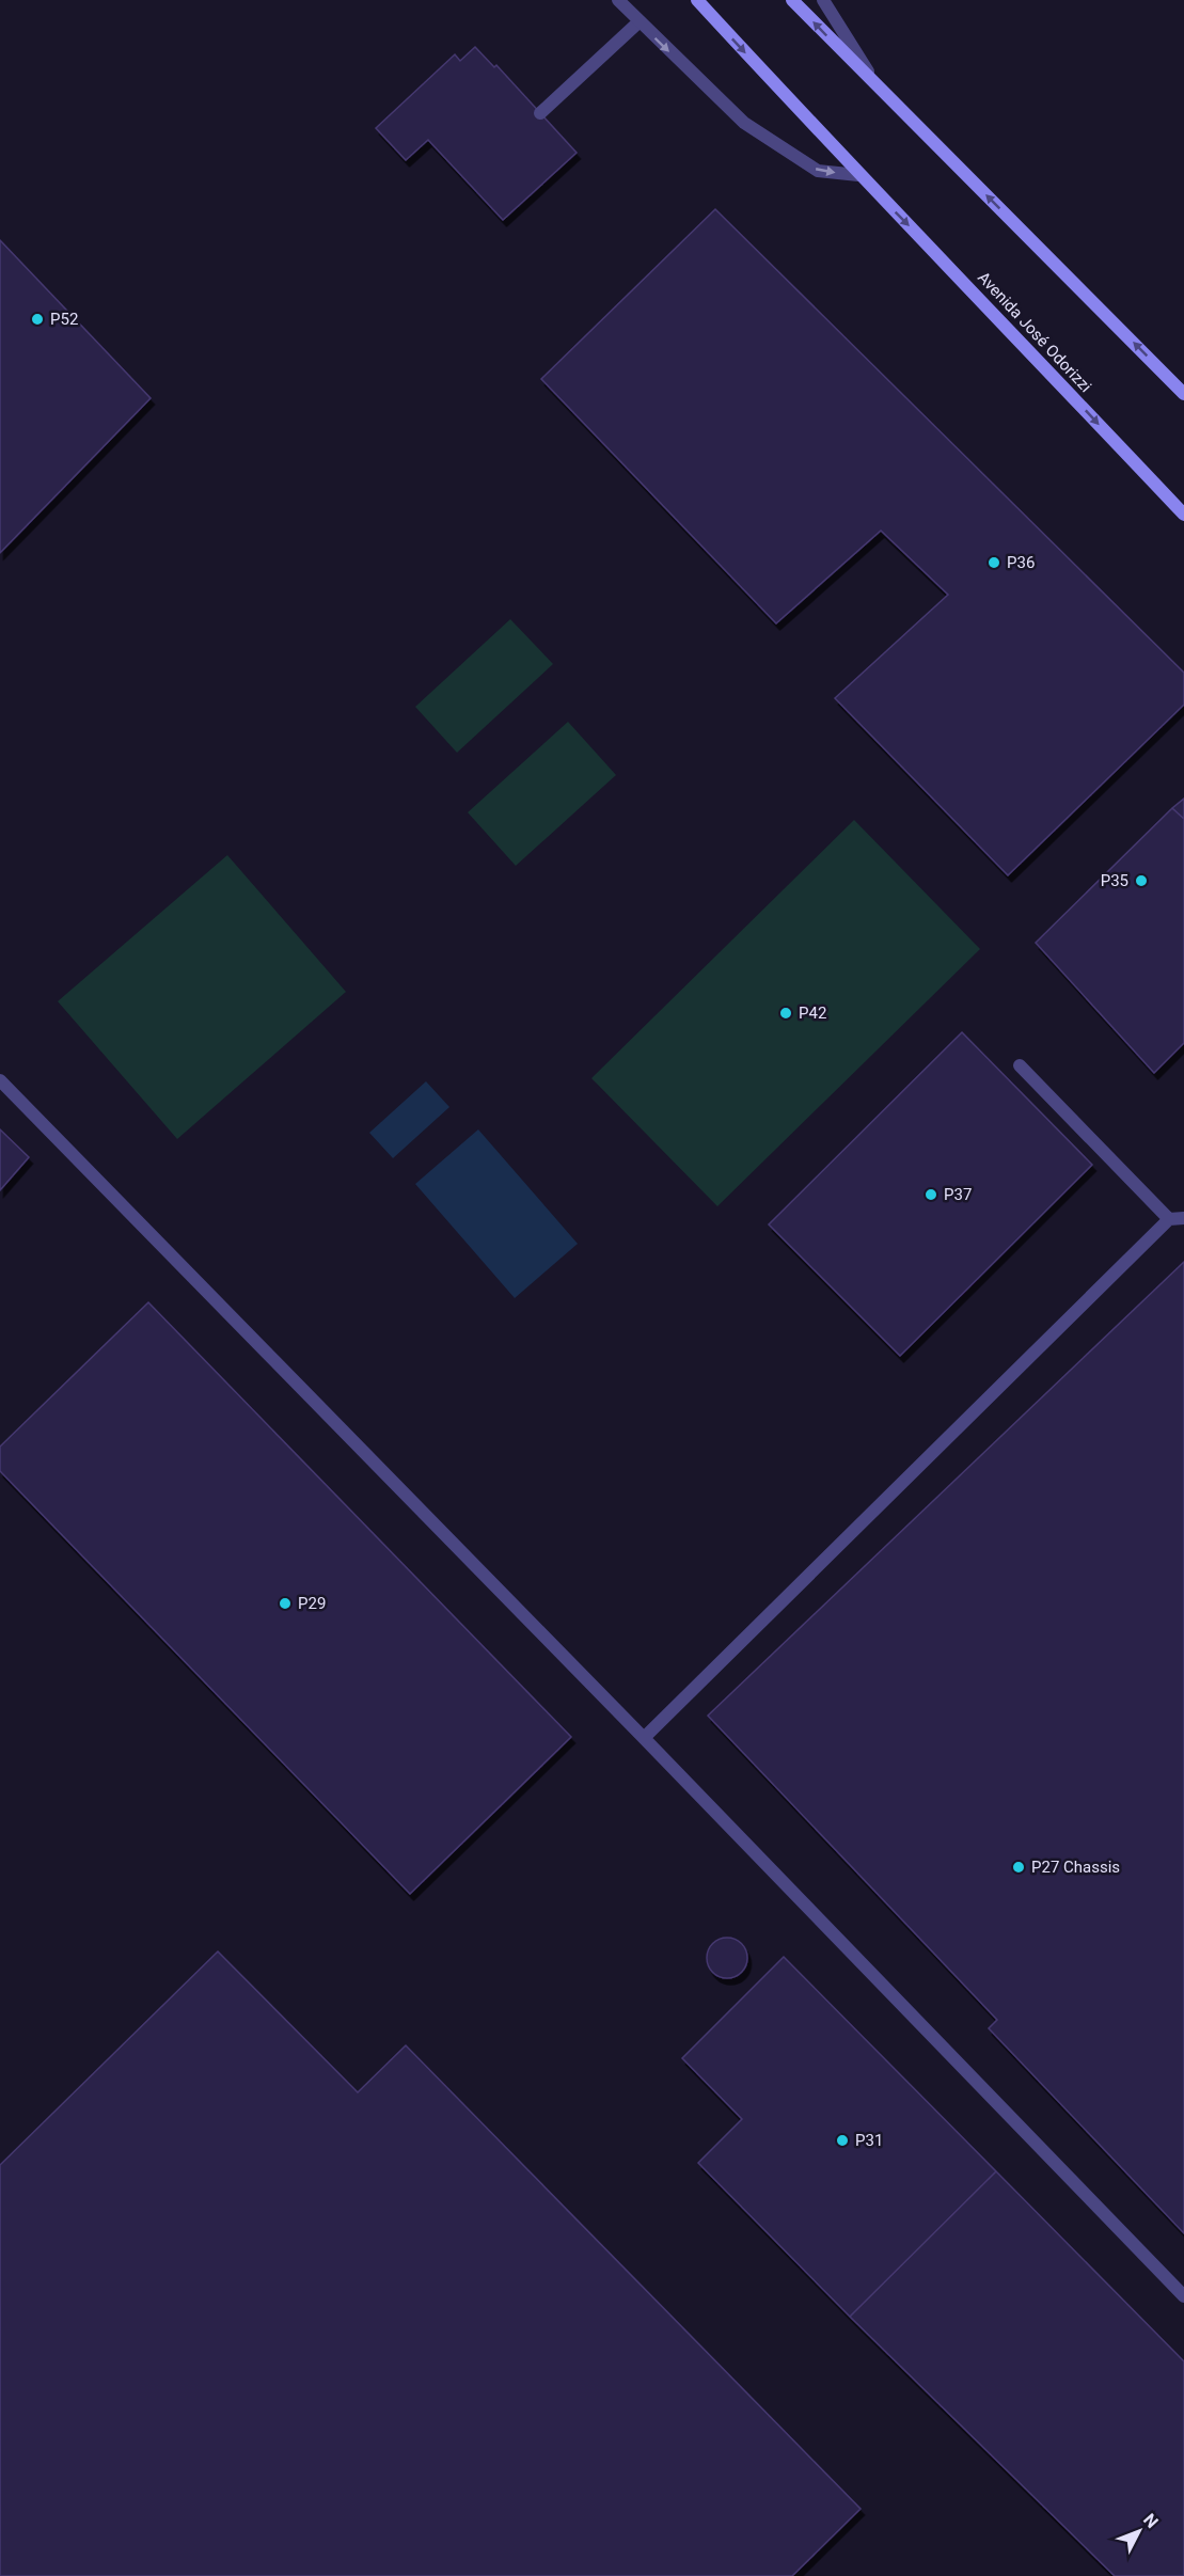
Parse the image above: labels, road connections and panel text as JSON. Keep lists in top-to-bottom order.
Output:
{
  "streets": {
    "main road": ["Avenida José Odorizzi"]
  },
  "places": [
    "P52",
    "P36",
    "P35",
    "P42",
    "P37",
    "P29",
    "P27 Chassis",
    "P31"
  ],
  "north": "top right"
}
